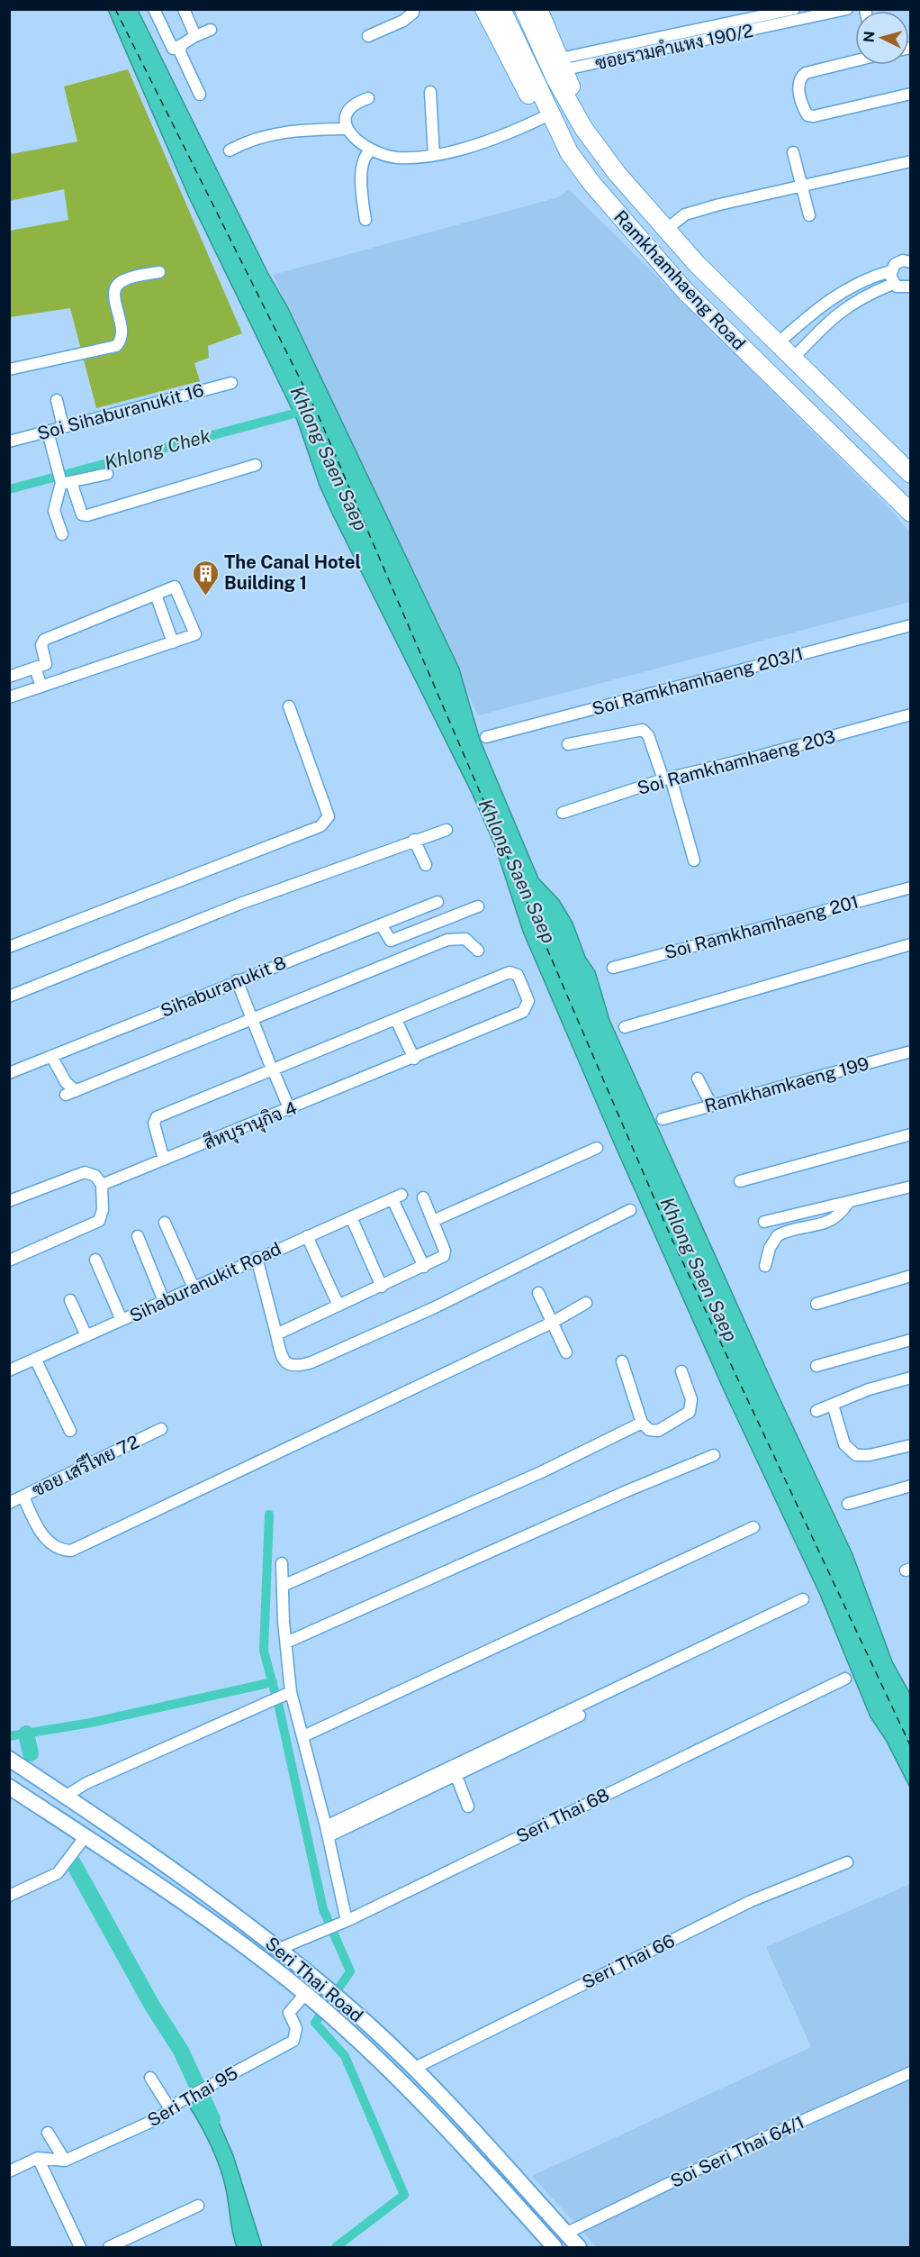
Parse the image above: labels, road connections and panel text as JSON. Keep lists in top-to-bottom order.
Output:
{
  "streets": {
    "main road": ["Ramkhamhaeng Road", "Seri Thai Road"],
    "street": [
      "ซอยรามคำแหง 190/2",
      "Soi Sihaburanukit 16",
      "Soi Ramkhamhaeng 203/1",
      "Soi Ramkhamhaeng 203",
      "Soi Ramkhamhaeng 201",
      "Sihaburanukit 8",
      "Ramkhamkaeng 199",
      "สีหบุรานุกิจ 4",
      "Sihaburanukit Road",
      "ซอย เสรีไทย 72",
      "Seri Thai 68",
      "Seri Thai 66",
      "Seri Thai 95",
      "Soi Seri Thai 64/1"
    ]
  },
  "crossings": [
    ["Seri Thai 68", "Seri Thai Road"],
    ["Seri Thai 66", "Seri Thai Road"],
    ["Seri Thai Road", "Seri Thai 95"],
    ["Seri Thai Road", "Soi Seri Thai 64/1"]
  ],
  "water": ["Khlong Chek", "Khlong Saen Saep"],
  "places": {
    "building": ["The Canal Hotel Building 1"]
  },
  "north": "left"
}
